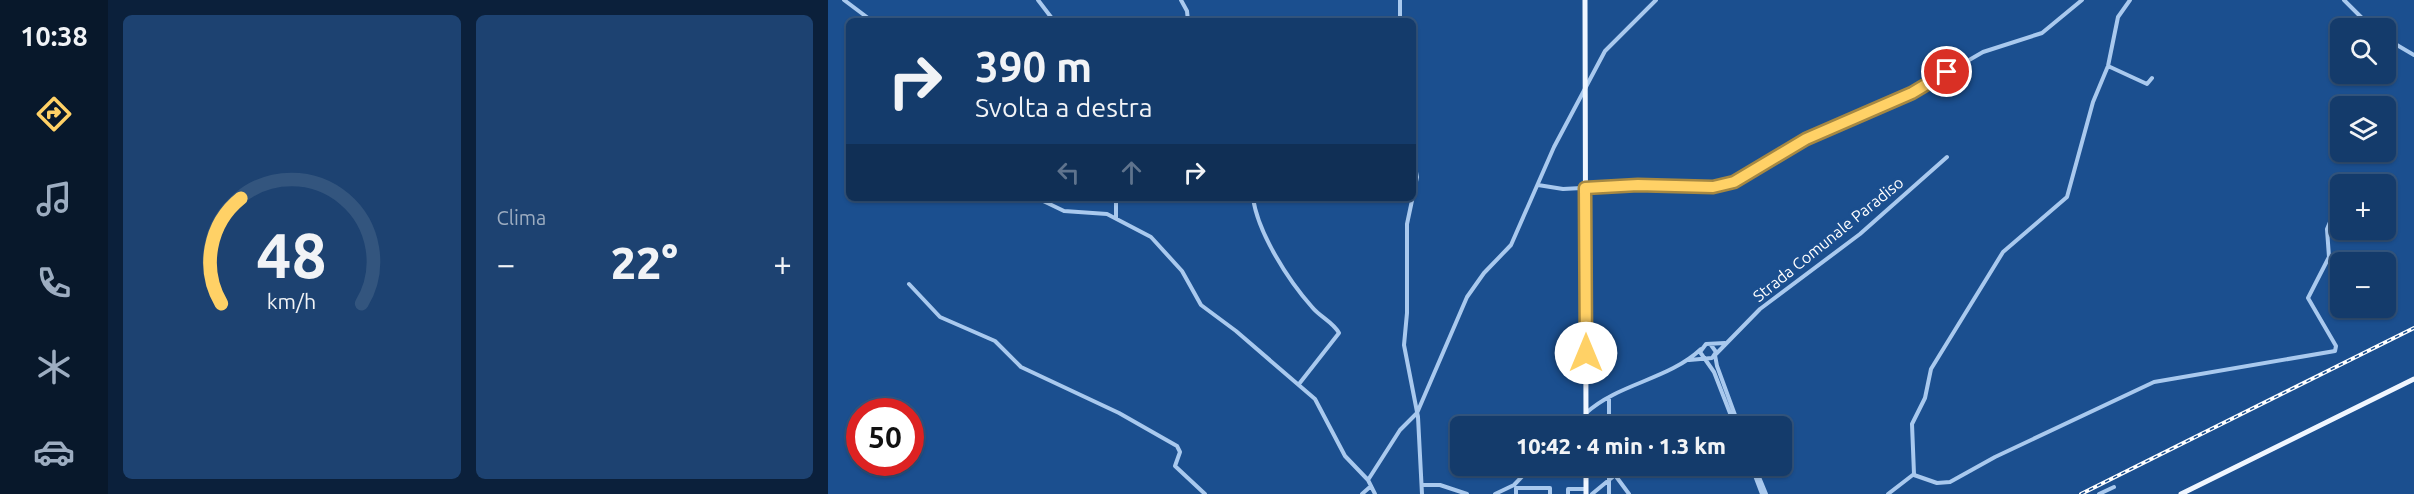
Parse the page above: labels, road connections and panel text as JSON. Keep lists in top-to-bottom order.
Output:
{
  "streets": {
    "street": ["Strada Comunale Paradiso"]
  },
  "page": {
    "tabs": "10:38",
    "tile": "Clima",
    "map_buttons": ["+", "−"],
    "turn": ["390 m", "Svolta a destra"],
    "heat": ["−", "22°", "+"],
    "limit": "50",
    "trip": "10:42 · 4 min · 1.3 km",
    "gauge": ["48", "km/h"]
  }
}
